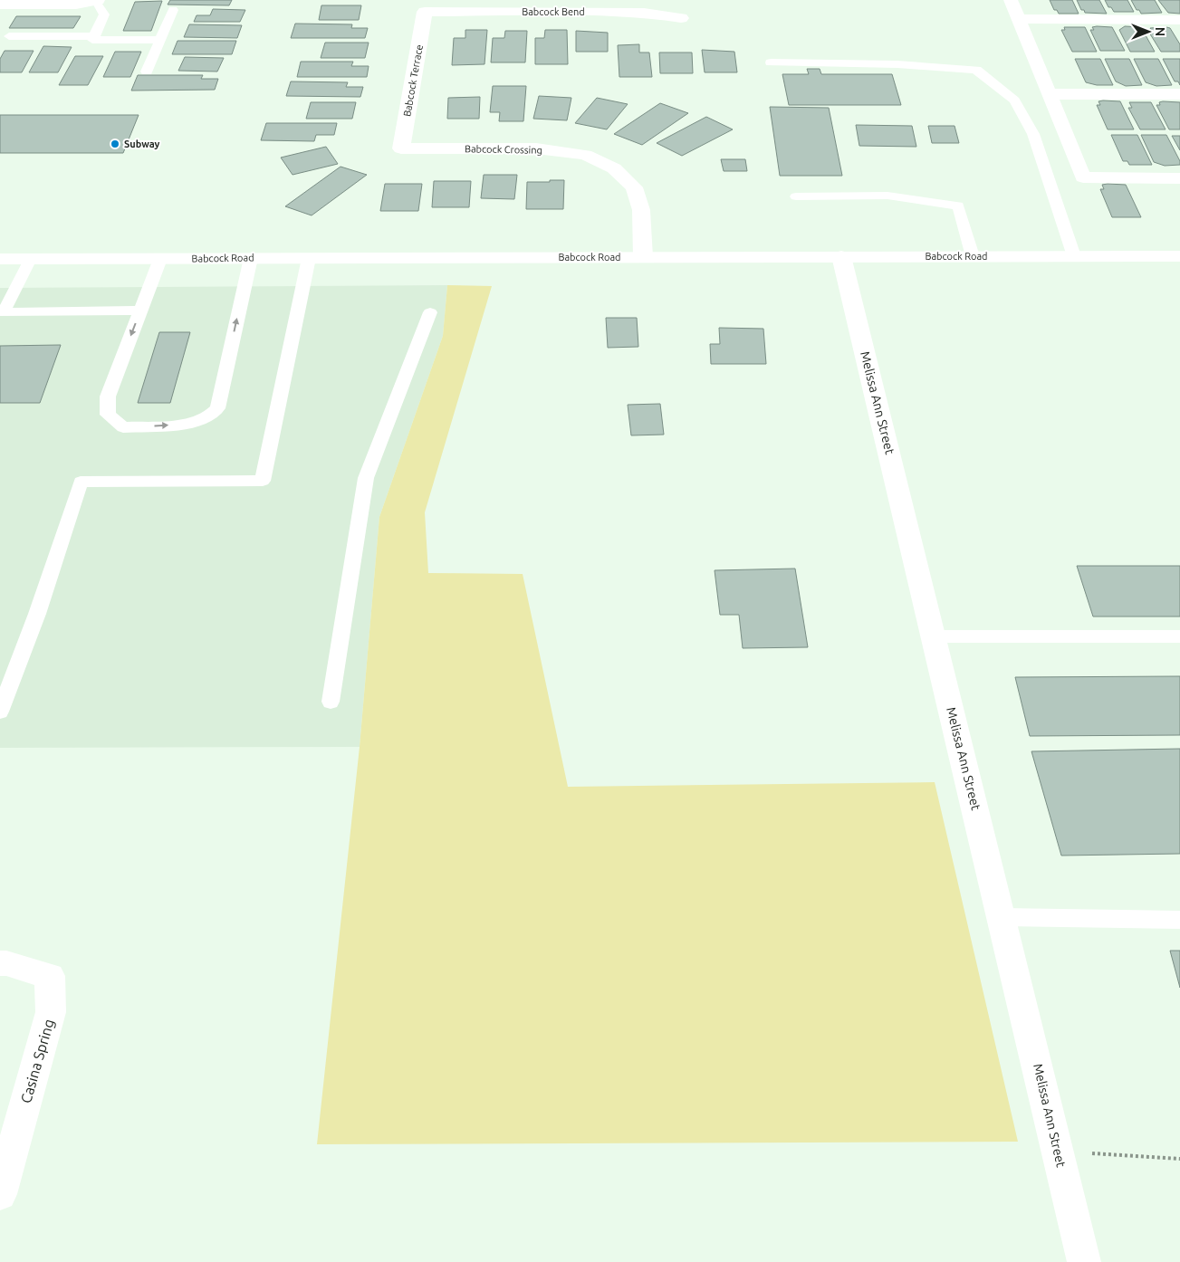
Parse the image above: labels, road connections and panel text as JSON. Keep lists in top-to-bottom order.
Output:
{
  "streets": {
    "street": [
      "Babcock Bend",
      "Babcock Terrace",
      "Babcock Crossing",
      "Babcock Road",
      "Melissa Ann Street",
      "Casina Spring"
    ]
  },
  "crossings": [
    ["Babcock Bend", "Babcock Terrace"],
    ["Babcock Terrace", "Babcock Crossing"],
    ["Babcock Crossing", "Babcock Road"],
    ["Babcock Road", "Melissa Ann Street"]
  ],
  "places": ["Subway"],
  "north": "right"
}
